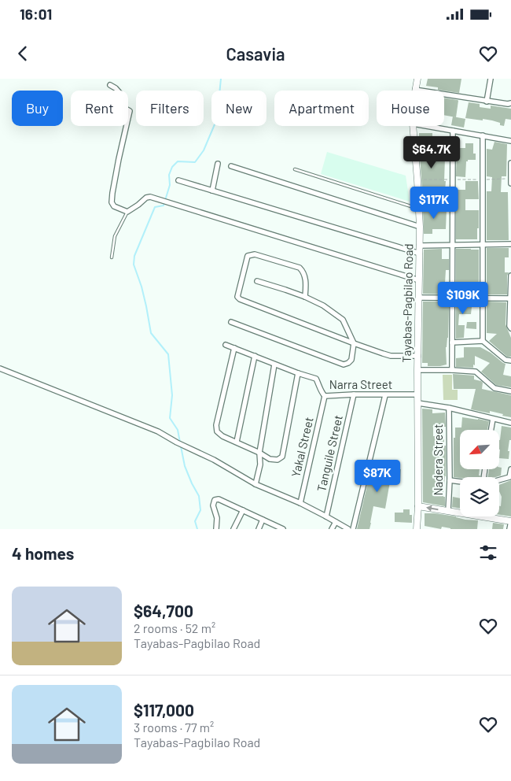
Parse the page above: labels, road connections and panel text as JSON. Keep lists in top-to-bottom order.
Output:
{
  "streets": {
    "main road": ["Tayabas-Pagbilao Road"],
    "street": [
      "Narra Street",
      "Yakal Street",
      "Tanguile Street",
      "Nadera Street"
    ]
  },
  "crossings": [
    ["Tayabas-Pagbilao Road", "Narra Street"],
    ["Narra Street", "Yakal Street"],
    ["Narra Street", "Tanguile Street"]
  ],
  "north": "bottom left",
  "page": {
    "status": "16:01",
    "header": "Casavia",
    "chip": [
      "Buy",
      "Rent",
      "Filters",
      "New",
      "Apartment",
      "House"
    ],
    "price": [
      "$64.7K",
      "$117K",
      "$109K",
      "$87K"
    ],
    "heading": "4 homes",
    "list": [
      {
        "name": "$64,700",
        "note": "2 rooms · 52 m² · Tayabas-Pagbilao Road"
      },
      {
        "name": "$117,000",
        "note": "3 rooms · 77 m² · Tayabas-Pagbilao Road"
      }
    ]
  }
}
